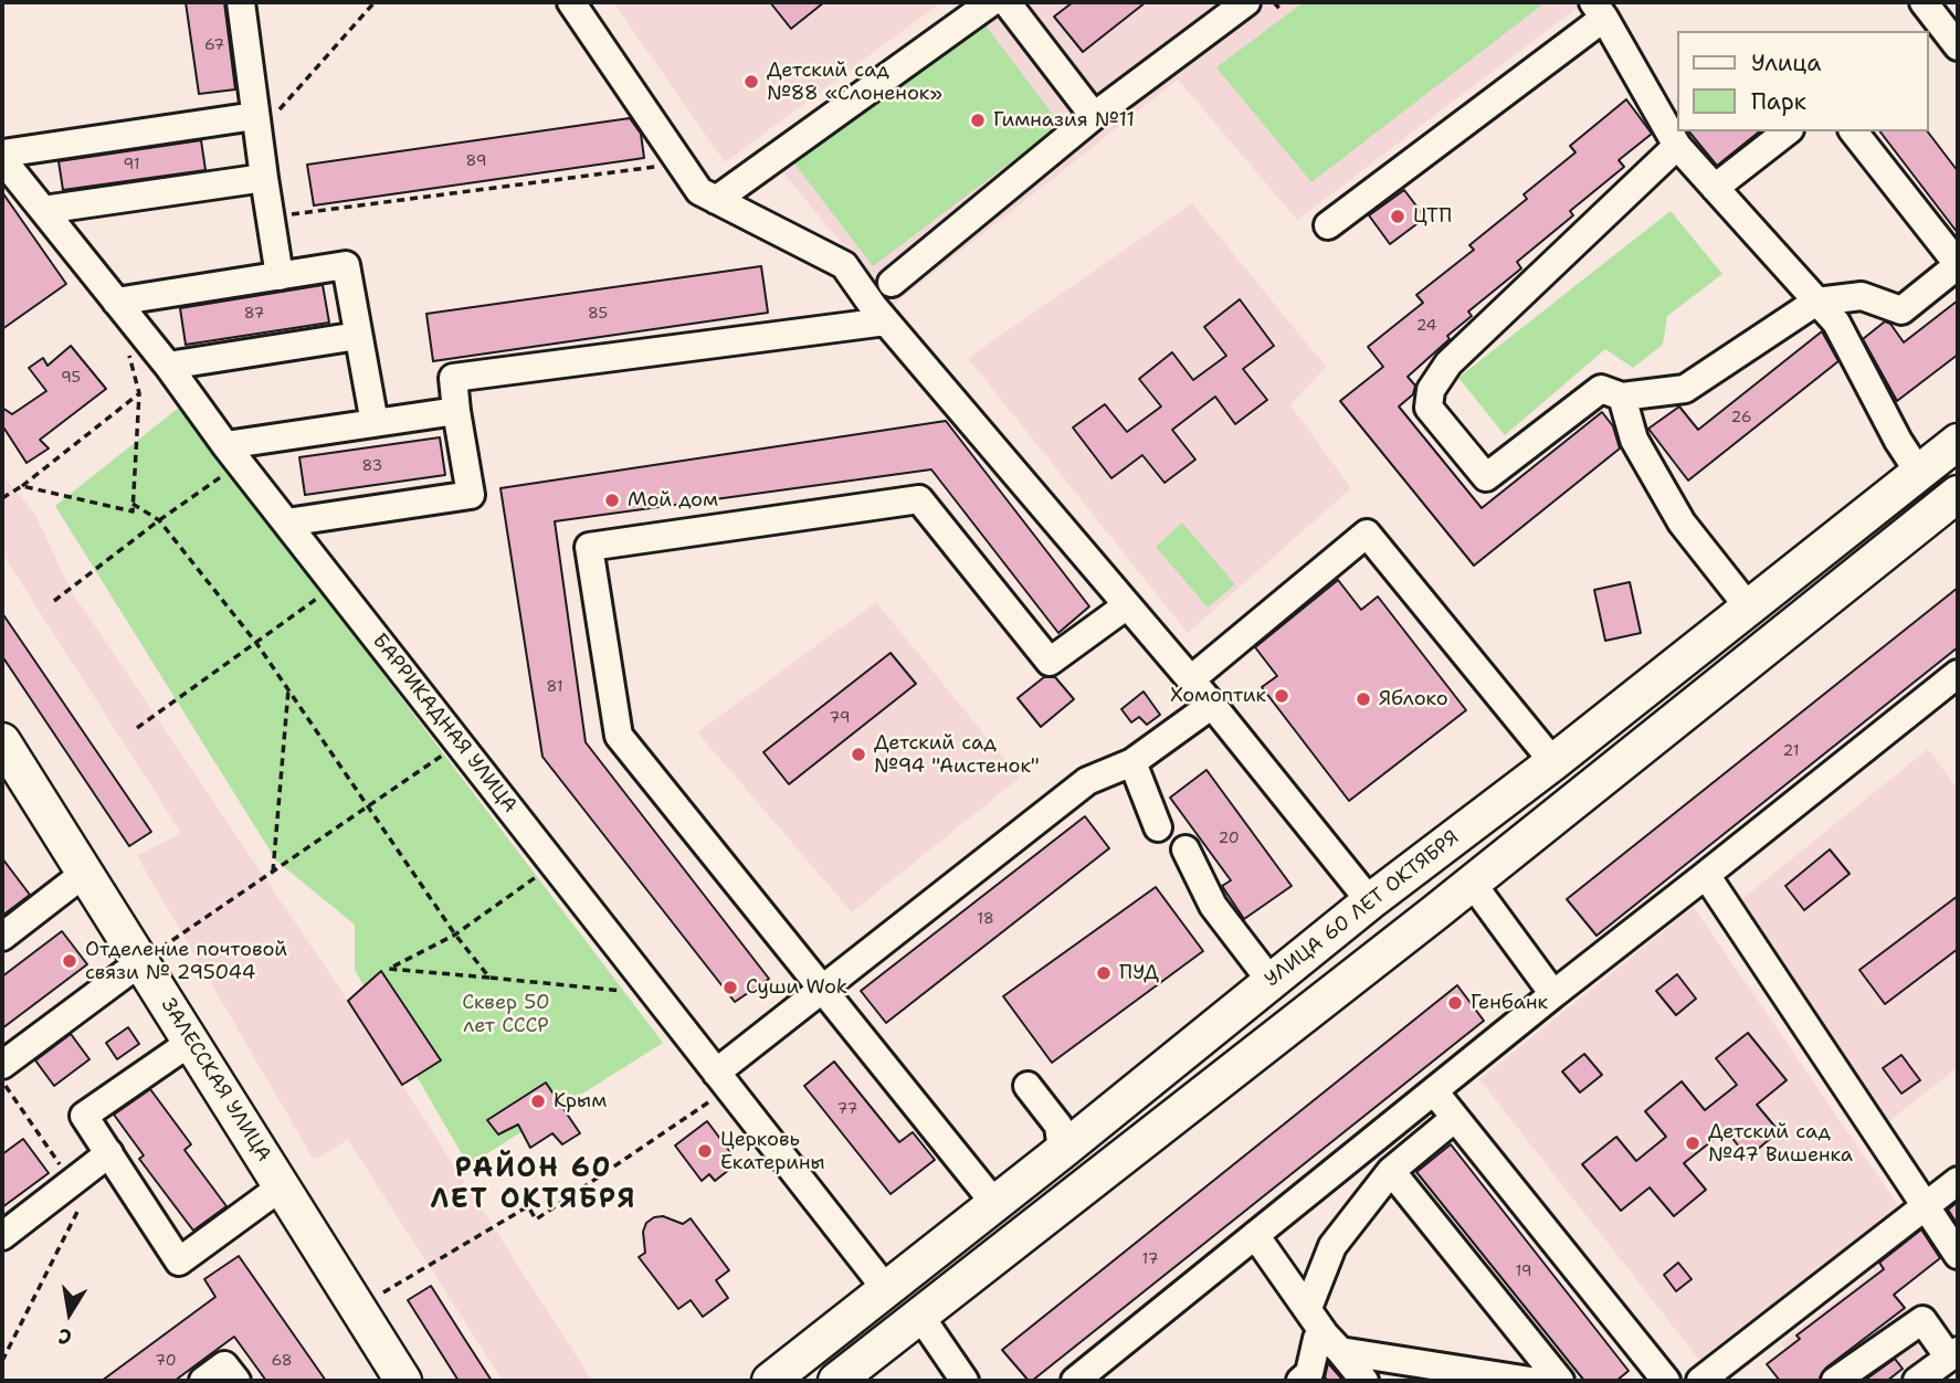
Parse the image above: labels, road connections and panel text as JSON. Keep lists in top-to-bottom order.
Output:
{
  "streets": {
    "main road": ["УЛИЦА 60 ЛЕТ ОКТЯБРЯ", "ЗАЛЕССКАЯ УЛИЦА"],
    "street": ["БАРРИКАДНАЯ УЛИЦА"]
  },
  "crossings": [
    ["БАРРИКАДНАЯ УЛИЦА", "УЛИЦА 60 ЛЕТ ОКТЯБРЯ"]
  ],
  "districts": ["РАЙОН 60 ЛЕТ ОКТЯБРЯ"],
  "parks": ["Сквер 50 лет СССР"],
  "places": [
    "Детский сад №88 «Слоненок»",
    "Гимназия №11",
    "ЦТП",
    "Мой дом",
    "Хомоптик",
    "Яблоко",
    "Детский сад №94 \"Аистенок\"",
    "Отделение почтовой связи № 295044",
    "ПУД",
    "Суши Wok",
    "Генбанк",
    "Крым",
    "Детский сад №47 Вишенка",
    "Церковь Екатерины"
  ],
  "house_numbers": [
    "67",
    "89",
    "91",
    "87",
    "85",
    "24",
    "95",
    "26",
    "83",
    "81",
    "79",
    "21",
    "20",
    "18",
    "77",
    "17",
    "19",
    "70",
    "68"
  ],
  "legend": ["Улица", "Парк"],
  "north": "bottom"
}
